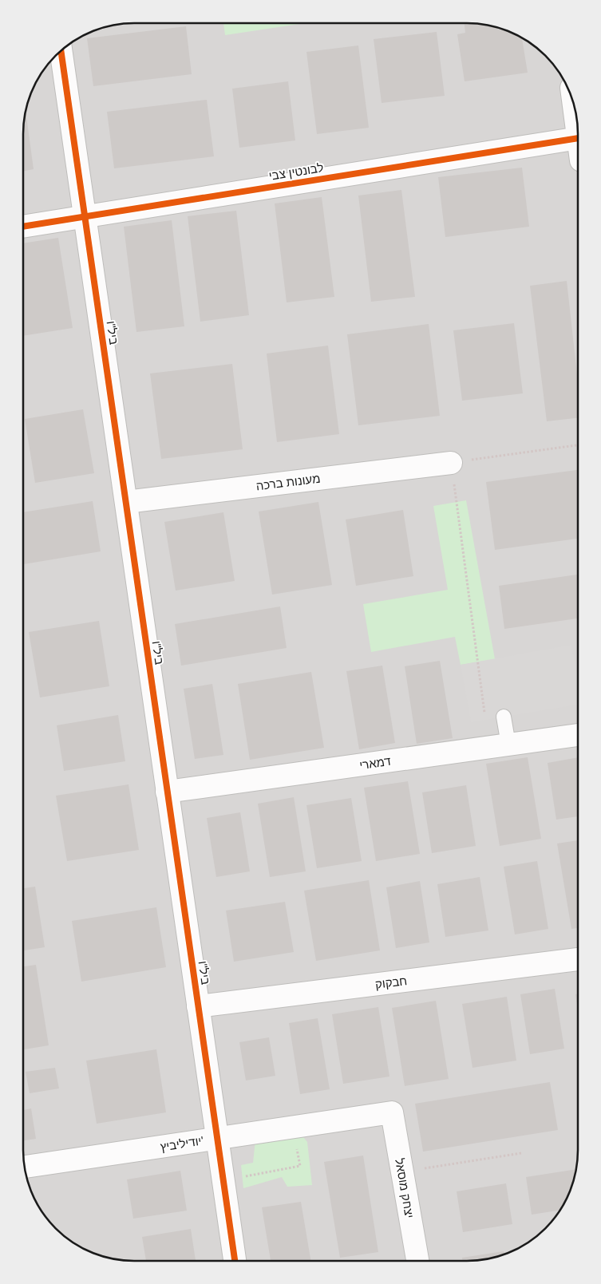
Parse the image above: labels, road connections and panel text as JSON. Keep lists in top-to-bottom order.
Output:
{
  "streets": {
    "street": [
      "לבונטין צבי",
      "ביל\"ו",
      "מעונות ברכה",
      "דמארי",
      "חבקוק",
      "יודיליביץ'",
      "יצחק מוסאל"
    ]
  },
  "crossings": [
    ["לבונטין צבי", "ביל\"ו"],
    ["ביל\"ו", "מעונות ברכה"],
    ["ביל\"ו", "דמארי"],
    ["ביל\"ו", "חבקוק"],
    ["ביל\"ו", "יודיליביץ'"],
    ["יודיליביץ'", "יצחק מוסאל"]
  ]
}
